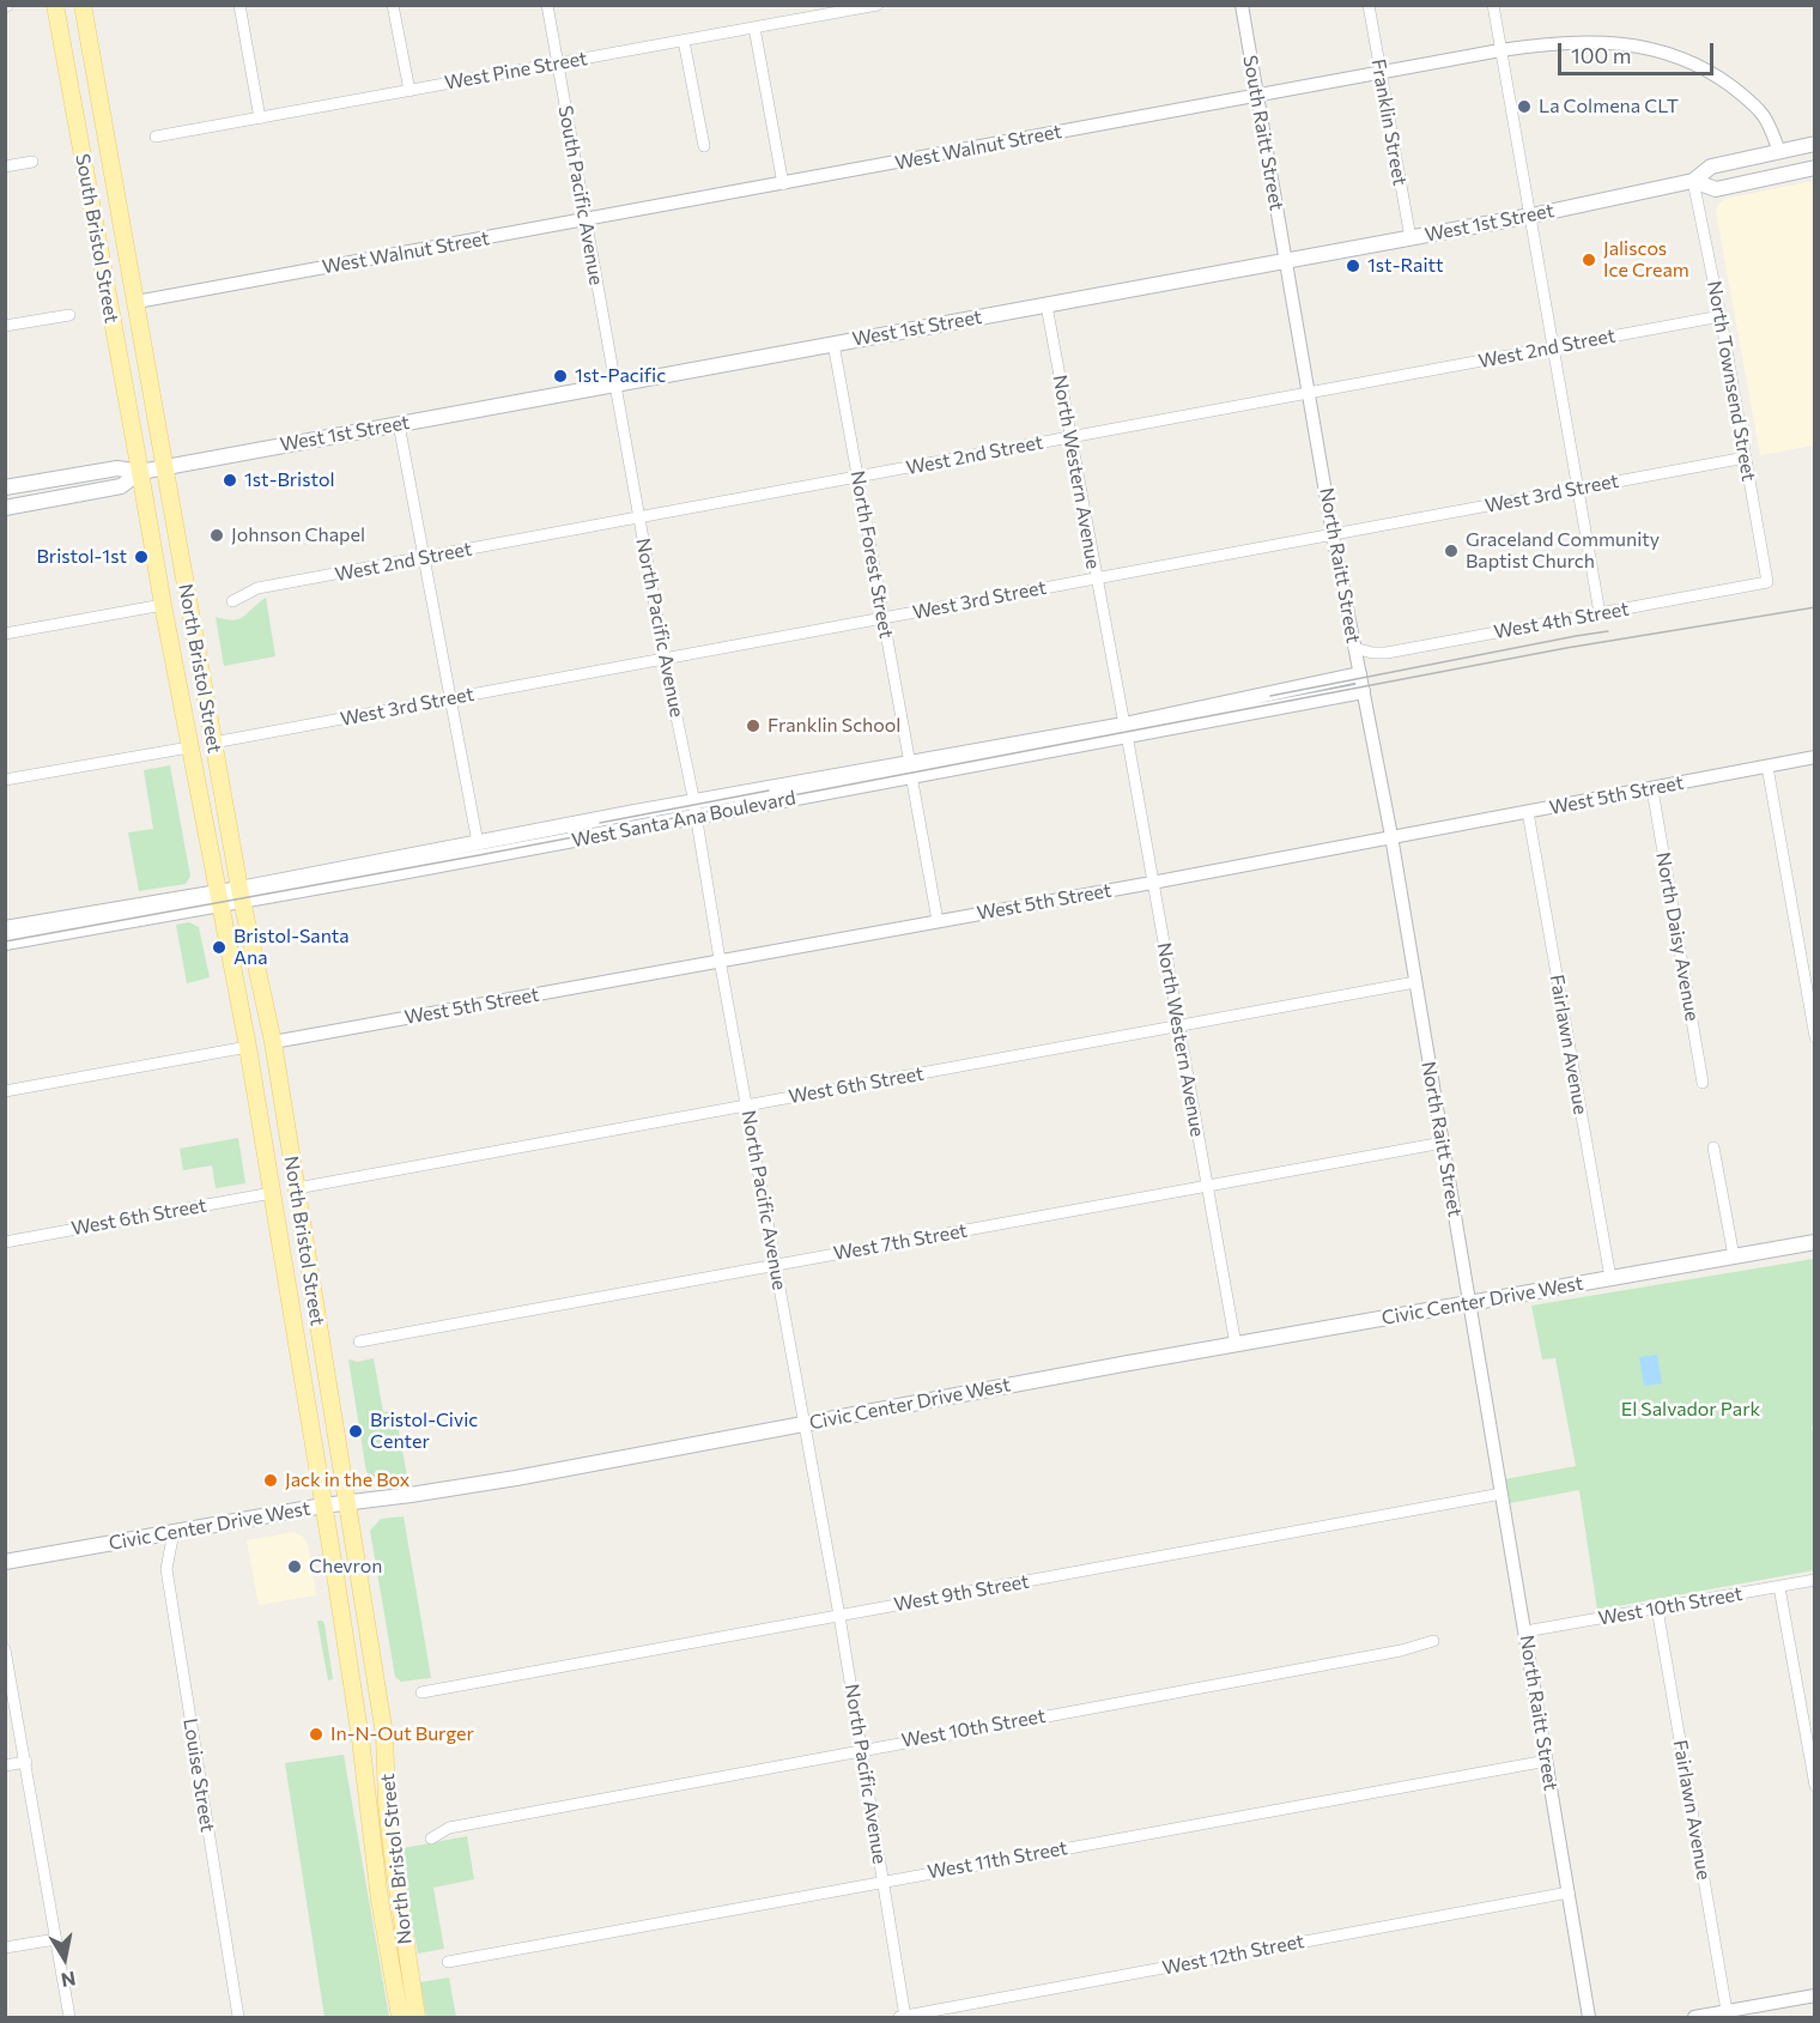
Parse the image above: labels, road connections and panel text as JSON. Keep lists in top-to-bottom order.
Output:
{
  "streets": {
    "main road": [
      "West 1st Street",
      "South Bristol Street",
      "North Bristol Street",
      "West Santa Ana Boulevard",
      "Civic Center Drive West"
    ],
    "street": [
      "West Pine Street",
      "Franklin Street",
      "South Raitt Street",
      "West Walnut Street",
      "South Pacific Avenue",
      "West 2nd Street",
      "North Townsend Street",
      "North Western Avenue",
      "West 3rd Street",
      "North Forest Street",
      "North Raitt Street",
      "West 4th Street",
      "North Pacific Avenue",
      "West 5th Street",
      "North Daisy Avenue",
      "Fairlawn Avenue",
      "West 6th Street",
      "West 7th Street",
      "West 9th Street",
      "West 10th Street",
      "Louise Street",
      "West 11th Street",
      "West 12th Street"
    ]
  },
  "crossings": [
    ["West Pine Street", "South Pacific Avenue"],
    ["Franklin Street", "West Walnut Street"],
    ["Franklin Street", "West 1st Street"],
    ["South Raitt Street", "West Walnut Street"],
    ["South Raitt Street", "West 1st Street"],
    ["South Raitt Street", "North Raitt Street"],
    ["West Walnut Street", "South Pacific Avenue"],
    ["West Walnut Street", "West 1st Street"],
    ["West Walnut Street", "South Bristol Street"],
    ["South Pacific Avenue", "West 1st Street"],
    ["South Pacific Avenue", "North Pacific Avenue"],
    ["West 1st Street", "South Bristol Street"],
    ["West 1st Street", "North Townsend Street"],
    ["West 1st Street", "North Western Avenue"],
    ["West 1st Street", "North Forest Street"],
    ["West 1st Street", "North Raitt Street"],
    ["West 1st Street", "North Pacific Avenue"],
    ["West 1st Street", "North Bristol Street"],
    ["South Bristol Street", "North Bristol Street"],
    ["West 2nd Street", "North Townsend Street"],
    ["West 2nd Street", "North Western Avenue"],
    ["West 2nd Street", "North Forest Street"],
    ["West 2nd Street", "North Raitt Street"],
    ["West 2nd Street", "North Pacific Avenue"],
    ["North Townsend Street", "West 3rd Street"],
    ["North Townsend Street", "West 4th Street"],
    ["North Western Avenue", "West 3rd Street"],
    ["North Western Avenue", "West 5th Street"],
    ["North Western Avenue", "West Santa Ana Boulevard"],
    ["North Western Avenue", "West 6th Street"],
    ["North Western Avenue", "West 7th Street"],
    ["North Western Avenue", "Civic Center Drive West"],
    ["West 3rd Street", "North Forest Street"],
    ["West 3rd Street", "North Raitt Street"],
    ["West 3rd Street", "North Pacific Avenue"],
    ["West 3rd Street", "North Bristol Street"],
    ["North Forest Street", "West 5th Street"],
    ["North Forest Street", "West Santa Ana Boulevard"],
    ["North Raitt Street", "West 4th Street"],
    ["North Raitt Street", "West 5th Street"],
    ["North Raitt Street", "West Santa Ana Boulevard"],
    ["North Raitt Street", "West 6th Street"],
    ["North Raitt Street", "West 7th Street"],
    ["North Raitt Street", "Civic Center Drive West"],
    ["North Raitt Street", "West 9th Street"],
    ["North Raitt Street", "West 10th Street"],
    ["North Raitt Street", "West 11th Street"],
    ["North Raitt Street", "West 12th Street"],
    ["North Pacific Avenue", "West 5th Street"],
    ["North Pacific Avenue", "West Santa Ana Boulevard"],
    ["North Pacific Avenue", "West 6th Street"],
    ["North Pacific Avenue", "West 7th Street"],
    ["North Pacific Avenue", "Civic Center Drive West"],
    ["North Pacific Avenue", "West 9th Street"],
    ["North Pacific Avenue", "West 10th Street"],
    ["North Pacific Avenue", "West 11th Street"],
    ["North Pacific Avenue", "West 12th Street"],
    ["North Bristol Street", "West 5th Street"],
    ["North Bristol Street", "West Santa Ana Boulevard"],
    ["North Bristol Street", "West 6th Street"],
    ["North Bristol Street", "Civic Center Drive West"],
    ["West 5th Street", "North Daisy Avenue"],
    ["West 5th Street", "Fairlawn Avenue"],
    ["Fairlawn Avenue", "Civic Center Drive West"],
    ["Fairlawn Avenue", "West 10th Street"],
    ["Civic Center Drive West", "Louise Street"]
  ],
  "parks": ["El Salvador Park"],
  "places": [
    "La Colmena CLT",
    "Jaliscos Ice Cream",
    "1st-Raitt",
    "1st-Pacific",
    "1st-Bristol",
    "Johnson Chapel",
    "Graceland Community Baptist Church",
    "Bristol-1st",
    "Franklin School",
    "Bristol-Santa Ana",
    "Bristol-Civic Center",
    "Jack in the Box",
    "Chevron",
    "In-N-Out Burger"
  ],
  "scale_bar": "100 m",
  "north": "bottom"
}
